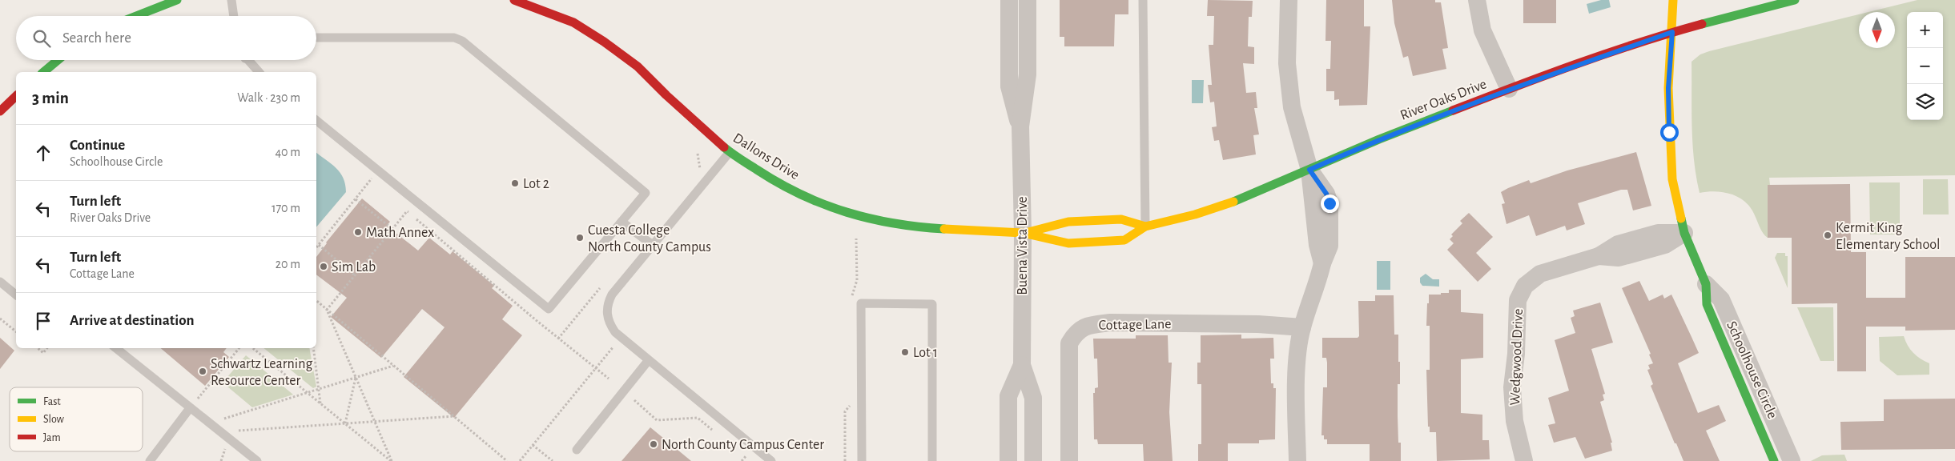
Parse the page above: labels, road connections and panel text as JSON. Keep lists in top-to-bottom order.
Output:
{
  "streets": {
    "street": [
      "River Oaks Drive",
      "Dallons Drive",
      "Buena Vista Drive",
      "Cottage Lane",
      "Wedgwood Drive",
      "Schoolhouse Circle"
    ]
  },
  "crossings": [
    ["River Oaks Drive", "Dallons Drive"],
    ["River Oaks Drive", "Buena Vista Drive"],
    ["River Oaks Drive", "Schoolhouse Circle"],
    ["Dallons Drive", "Buena Vista Drive"],
    ["Wedgwood Drive", "Schoolhouse Circle"]
  ],
  "places": [
    "Lot 2",
    "Math Annex",
    "Kermit King Elementary School",
    "Cuesta College North County Campus",
    "Sim Lab",
    "Lot 1",
    "Schwartz Learning Resource Center",
    "North County Campus Center"
  ],
  "legend": ["Fast", "Slow", "Jam"],
  "north": "bottom",
  "page": {
    "map_buttons": ["+", "−"],
    "search": "Search here",
    "heading": ["3 min", "Walk · 230 m"],
    "list": [
      ["Continue", "Schoolhouse Circle", "40 m"],
      ["Turn left", "River Oaks Drive", "170 m"],
      ["Turn left", "Cottage Lane", "20 m"],
      "Arrive at destination"
    ]
  }
}
